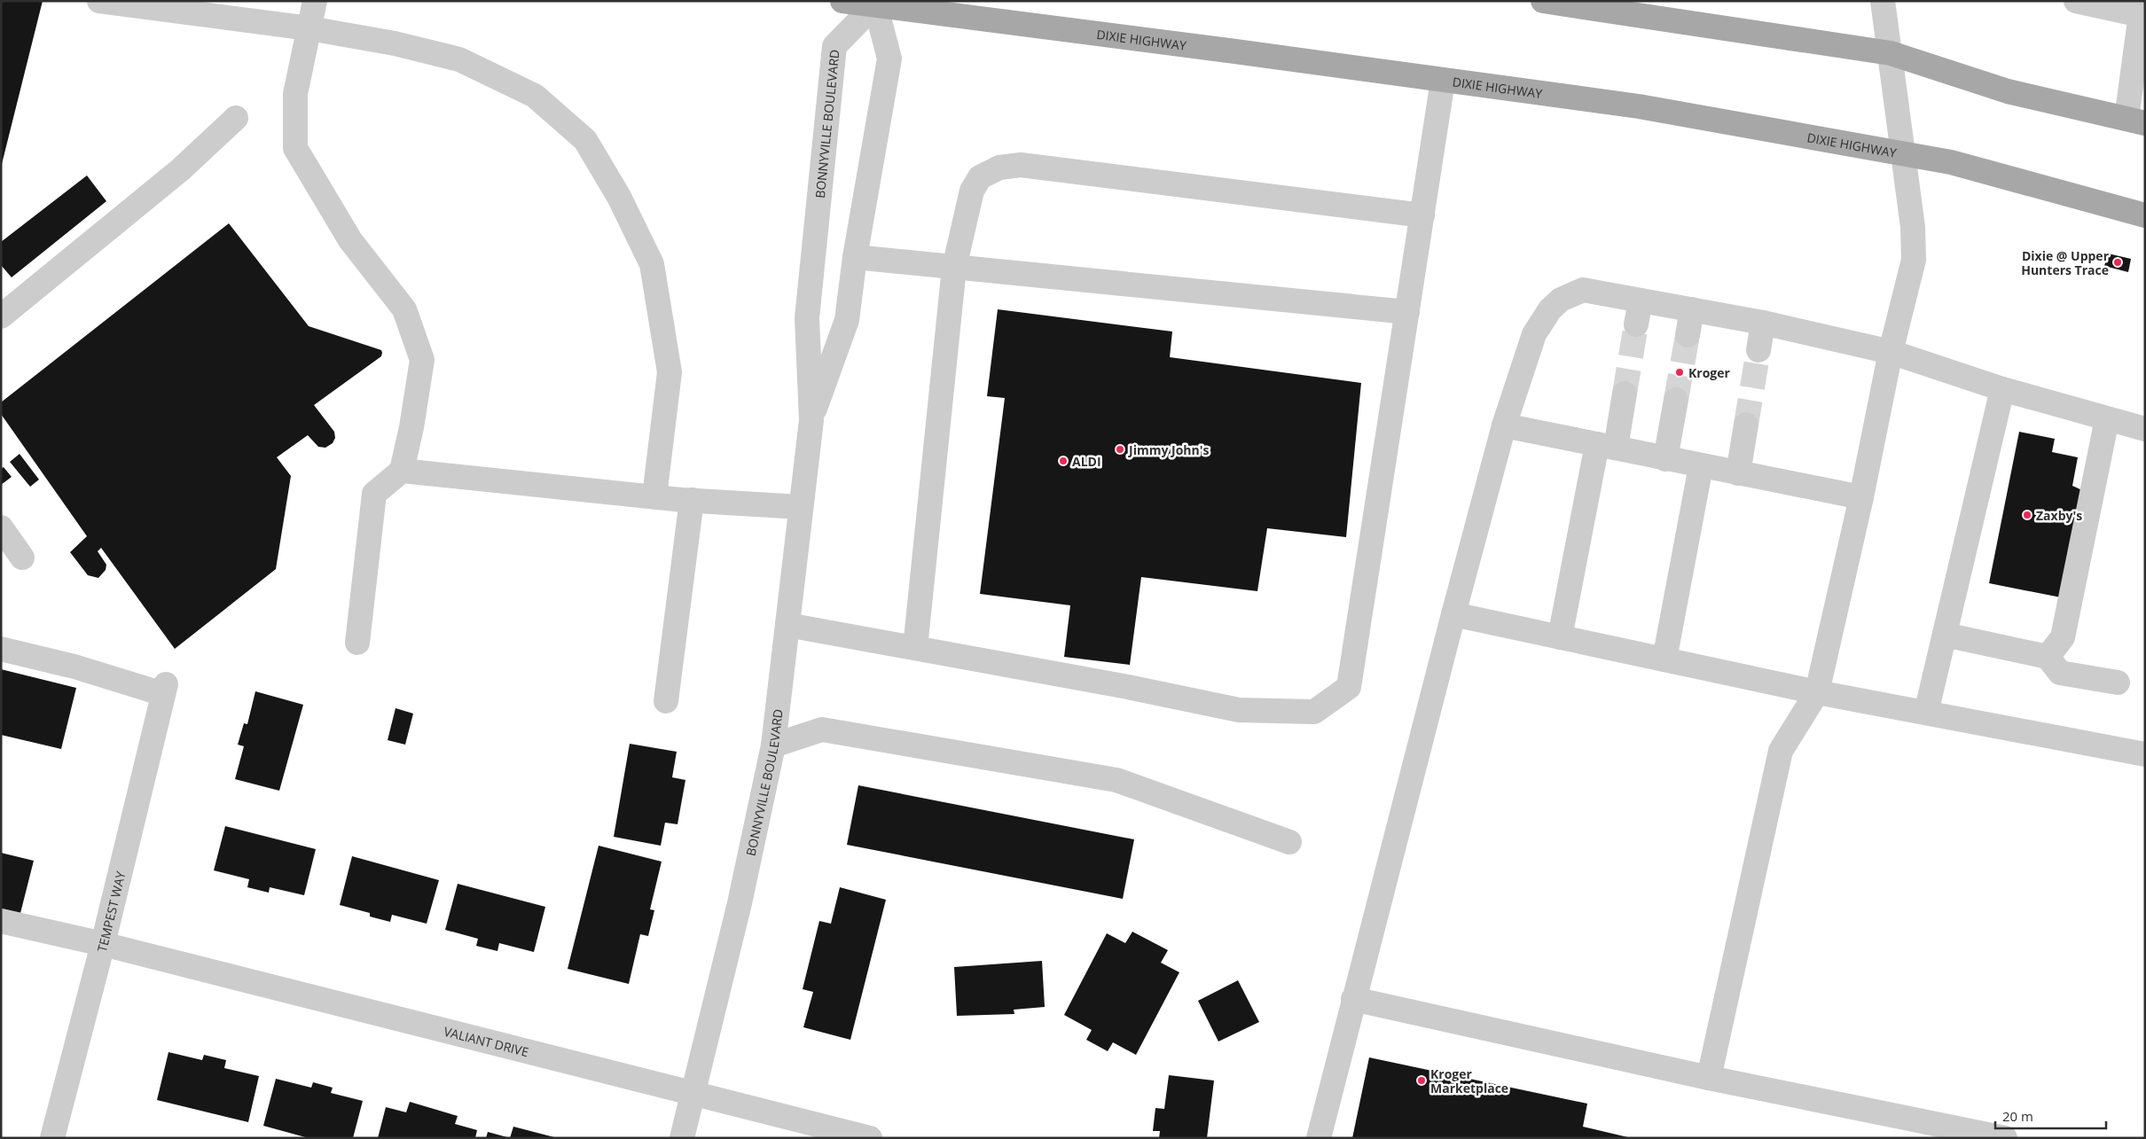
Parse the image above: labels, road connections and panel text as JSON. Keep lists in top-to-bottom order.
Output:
{
  "streets": {
    "main road": ["DIXIE HIGHWAY"],
    "street": ["BONNYVILLE BOULEVARD", "TEMPEST WAY", "VALIANT DRIVE"]
  },
  "crossings": [
    ["DIXIE HIGHWAY", "BONNYVILLE BOULEVARD"],
    ["BONNYVILLE BOULEVARD", "VALIANT DRIVE"],
    ["TEMPEST WAY", "VALIANT DRIVE"]
  ],
  "places": [
    "Dixie @ Upper Hunters Trace",
    "Kroger",
    "Jimmy John's",
    "ALDI",
    "Zaxby's",
    "Kroger Marketplace"
  ],
  "scale_bar": "20 m"
}
